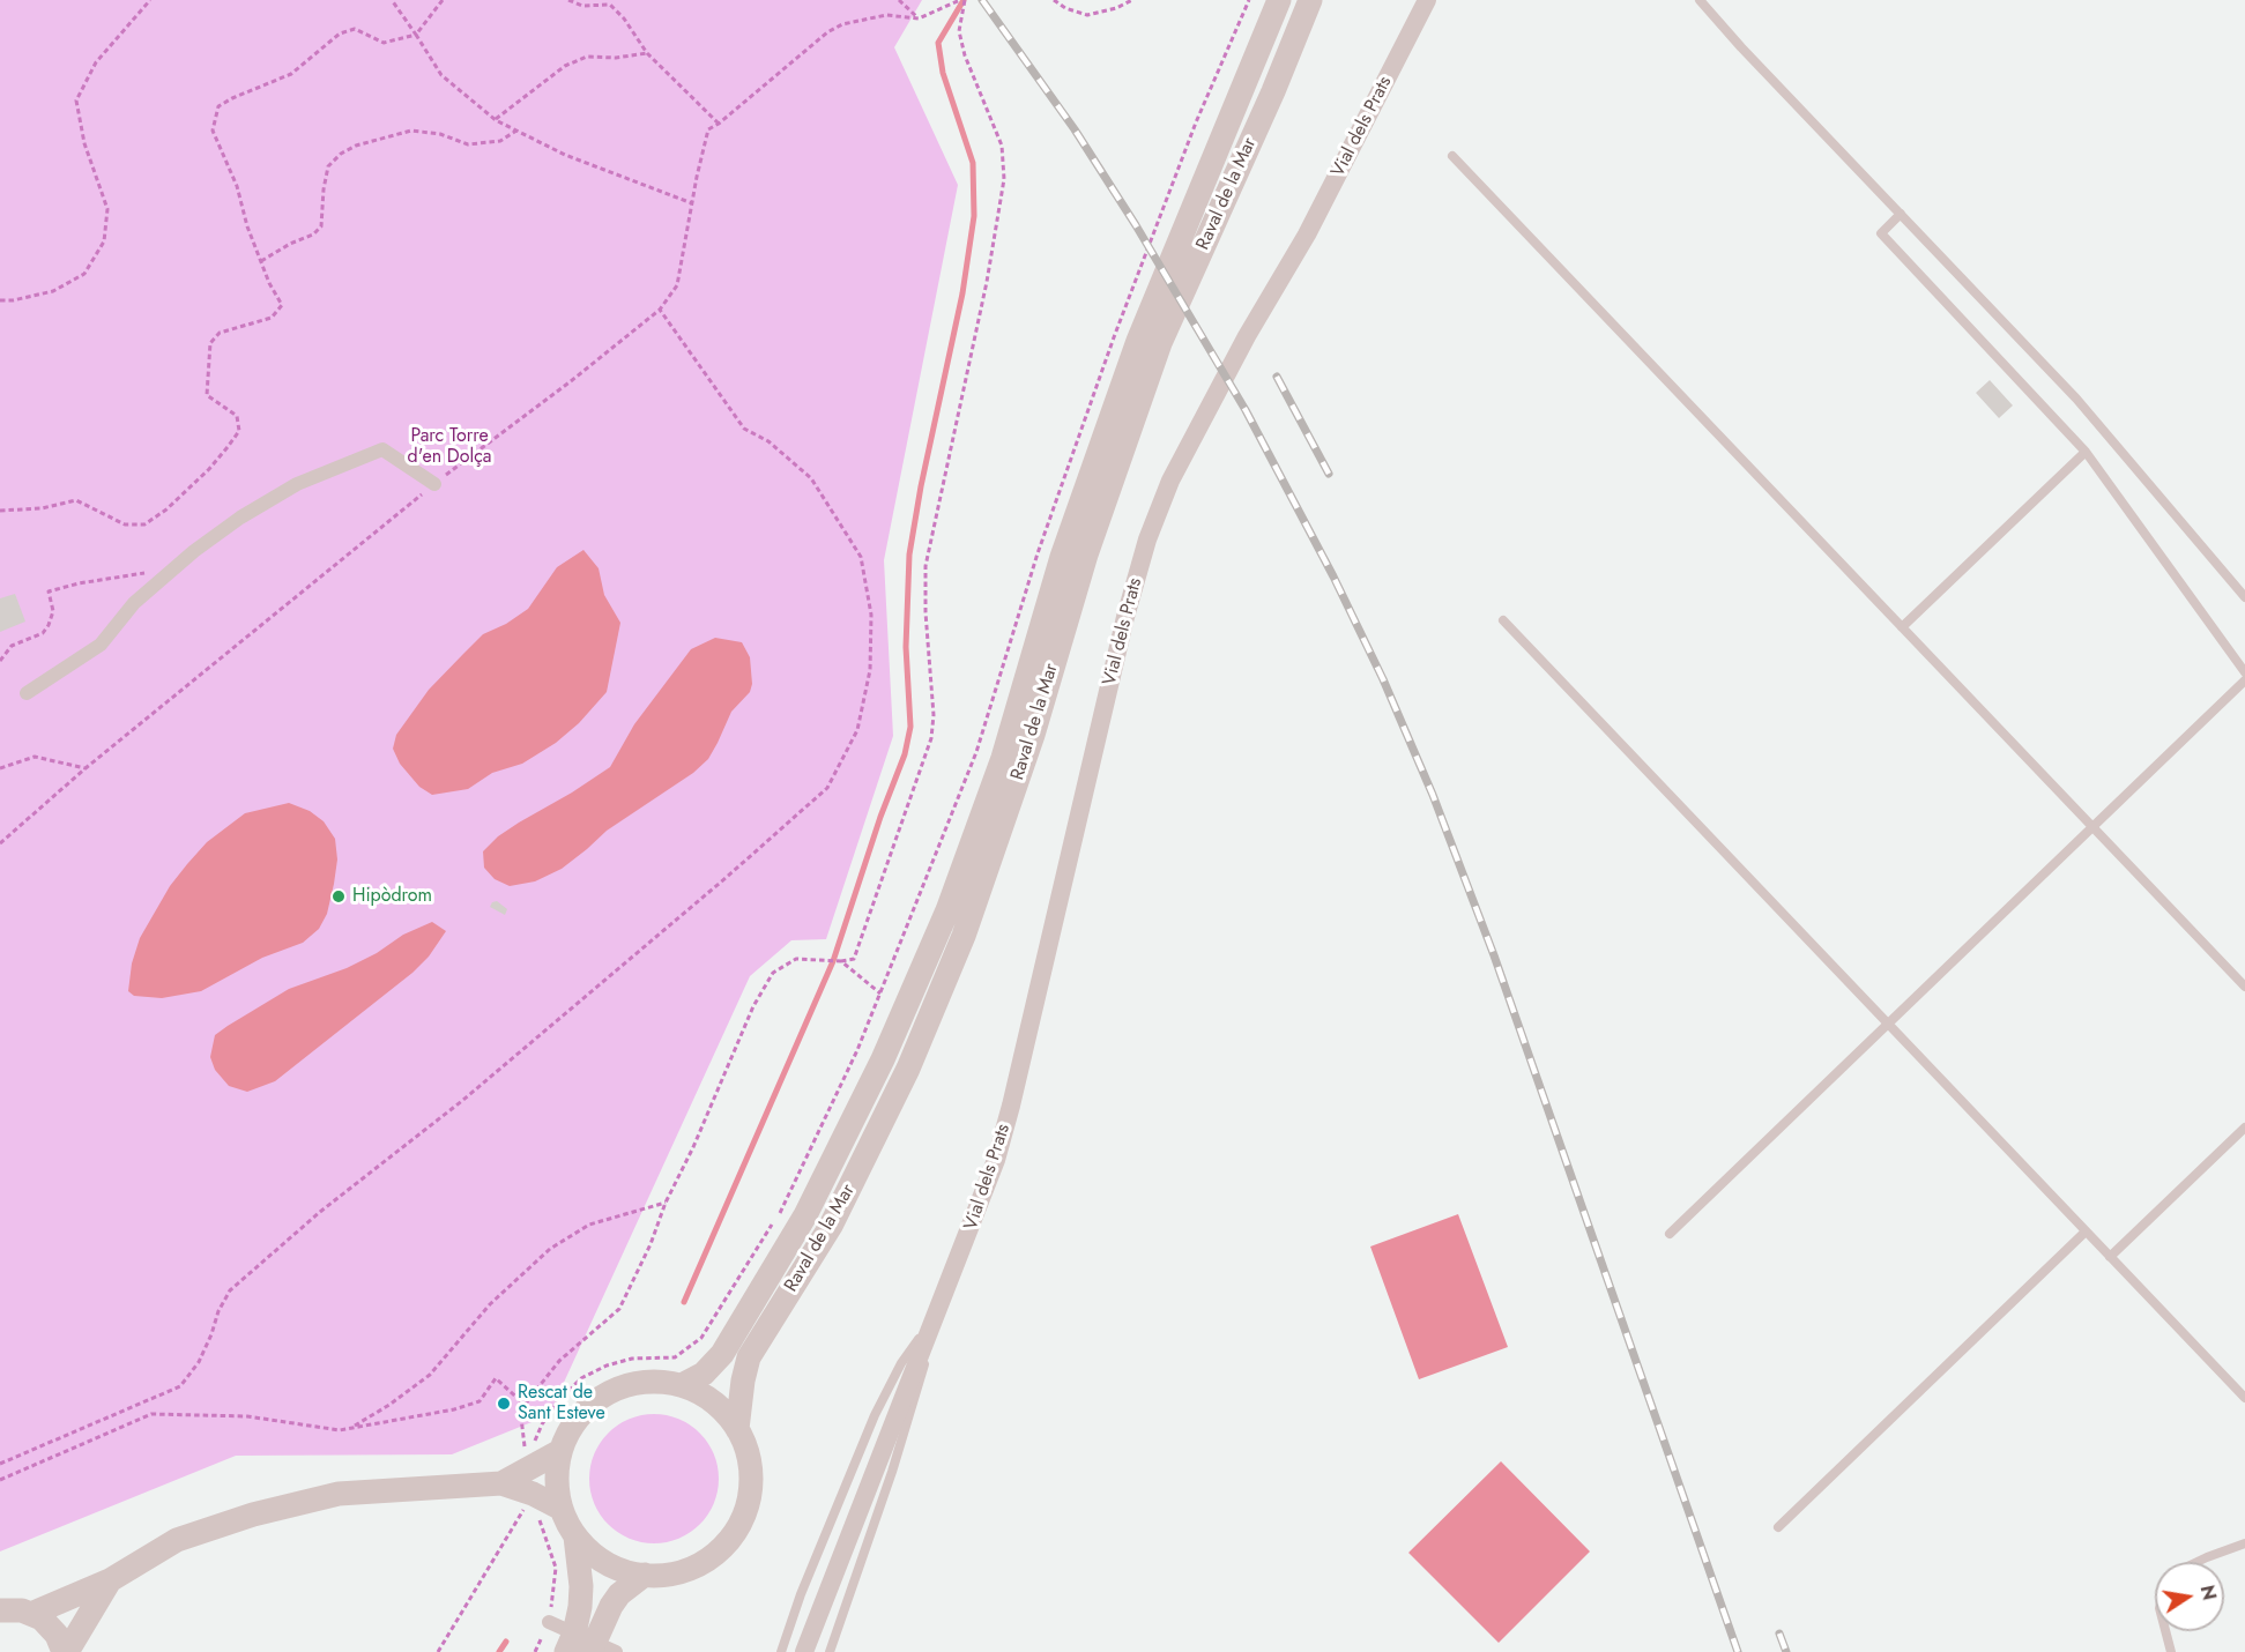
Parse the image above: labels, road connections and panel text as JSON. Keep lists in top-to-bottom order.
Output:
{
  "streets": {
    "street": ["Vial dels Prats", "Raval de la Mar"]
  },
  "parks": ["Parc Torre d'en Dolça"],
  "places": ["Hipòdrom", "Rescat de Sant Esteve"],
  "north": "right"
}
